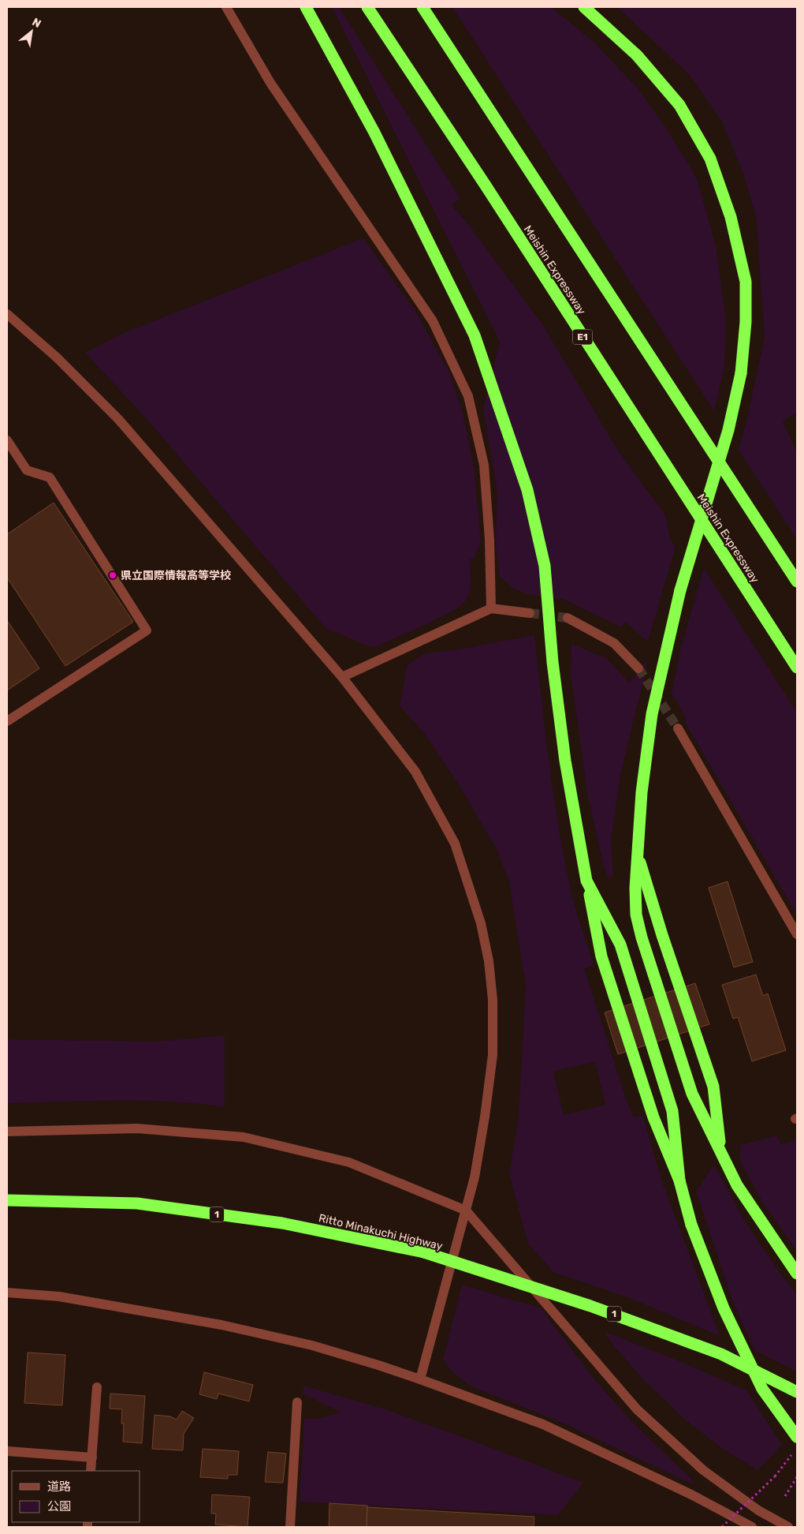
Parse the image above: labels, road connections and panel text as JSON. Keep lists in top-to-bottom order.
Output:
{
  "streets": {
    "highway": [
      "Meishin Expressway",
      "E1",
      "1",
      "Ritto Minakuchi Highway"
    ]
  },
  "places": ["県立国際情報高等学校"],
  "legend": ["道路", "公園"],
  "north": "top right"
}
